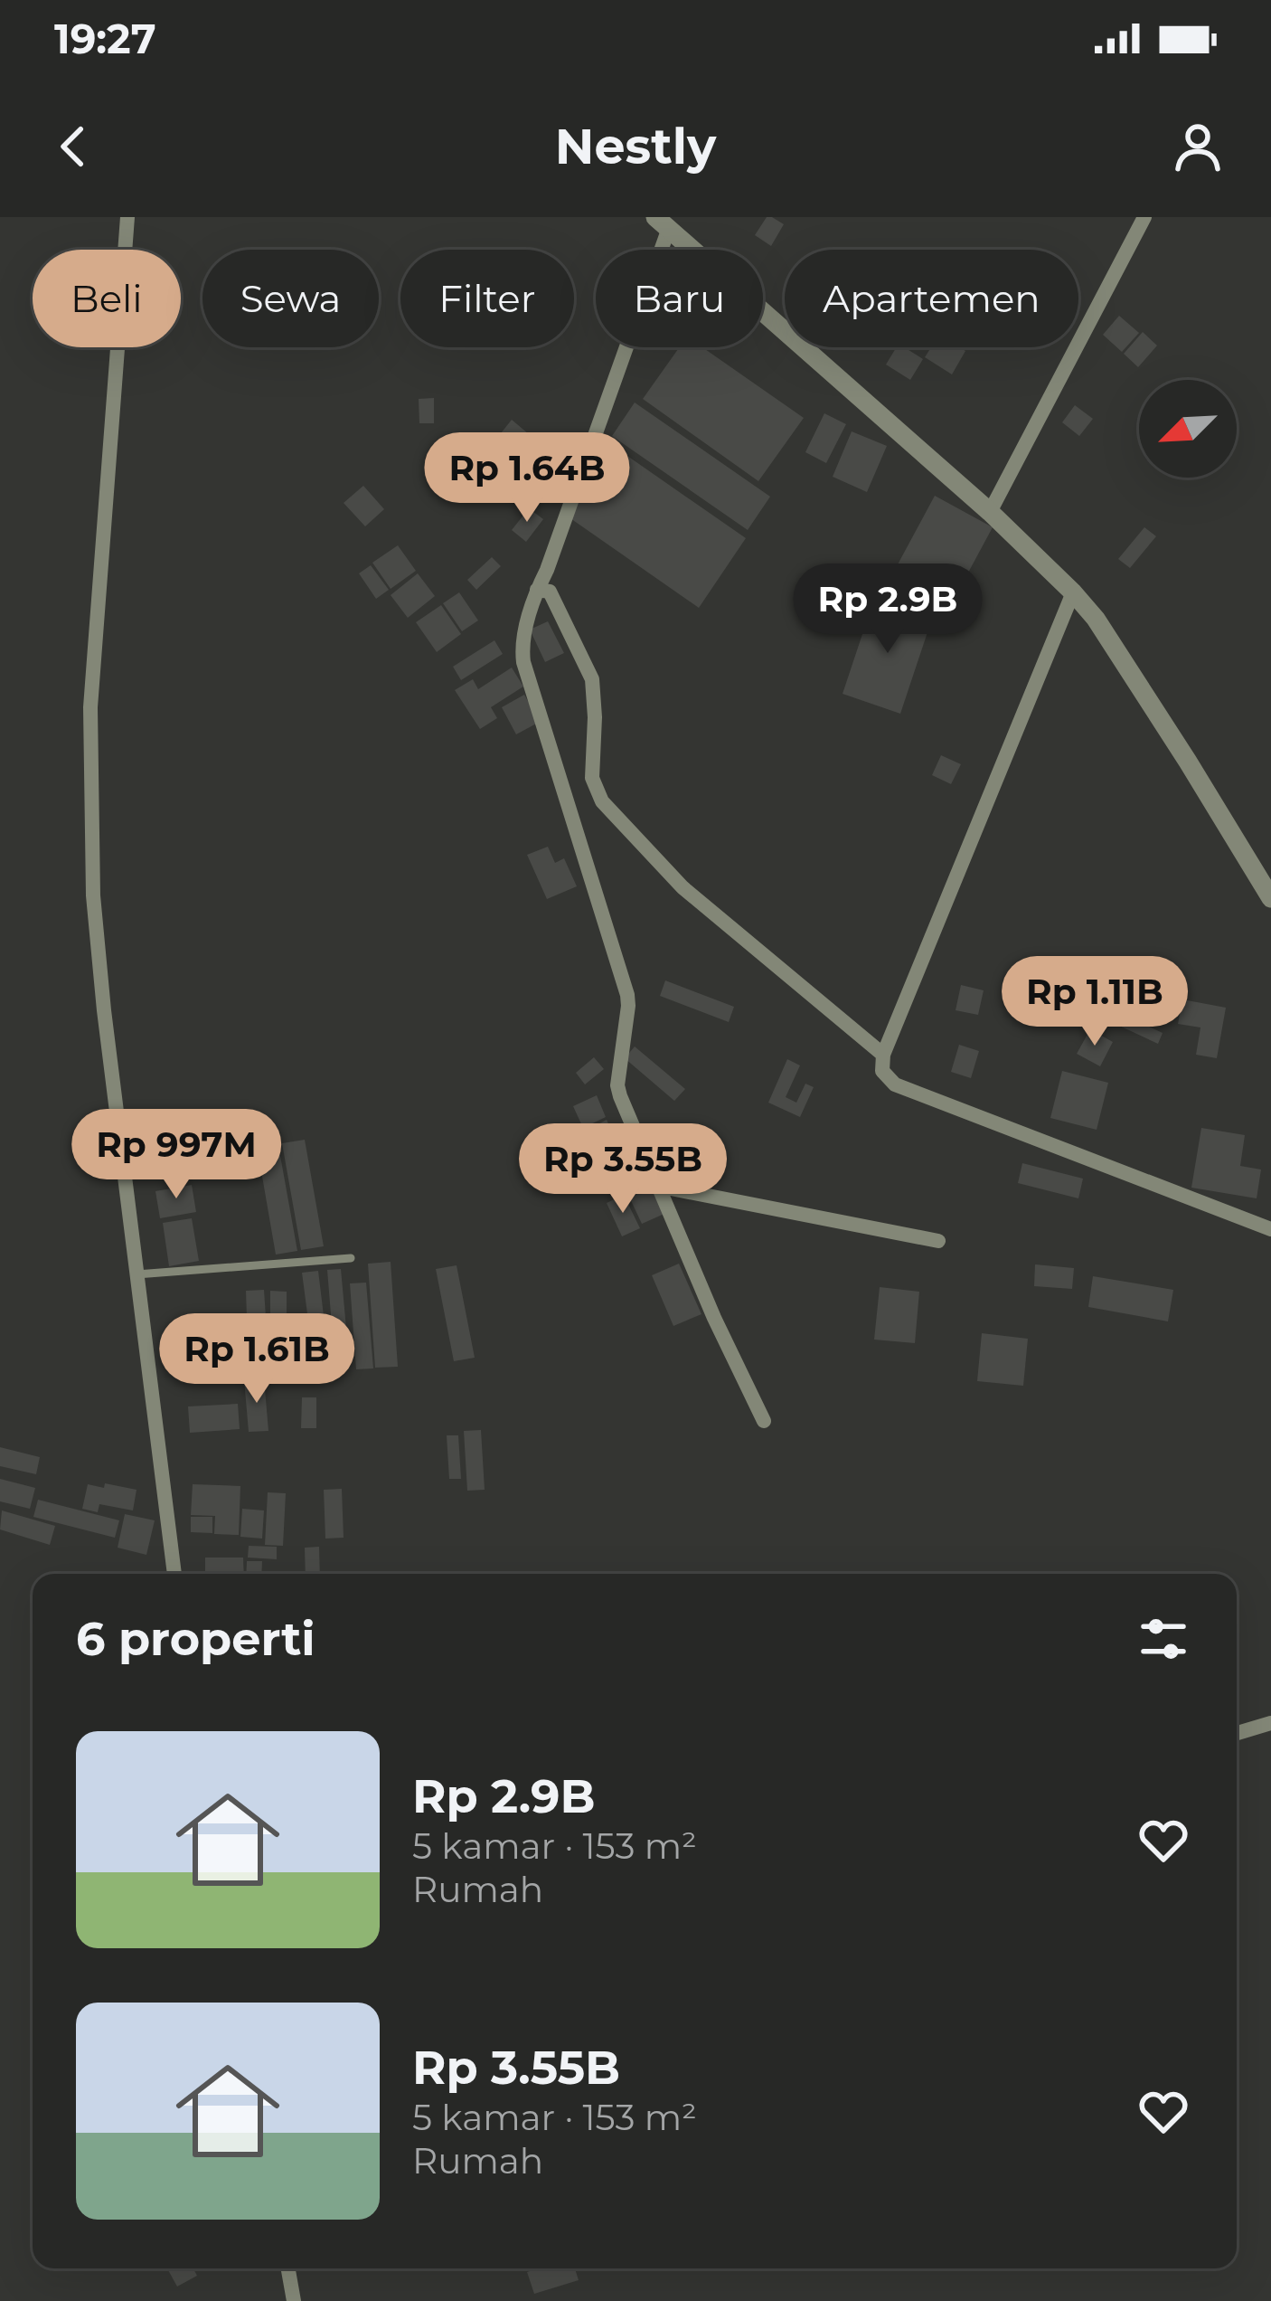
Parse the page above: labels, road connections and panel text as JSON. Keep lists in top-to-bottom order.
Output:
{
  "north": "bottom left",
  "page": {
    "status": "19:27",
    "header": "Nestly",
    "chip": [
      "Beli",
      "Sewa",
      "Filter",
      "Baru",
      "Apartemen"
    ],
    "price": [
      "Rp 1.64B",
      "Rp 2.9B",
      "Rp 1.11B",
      "Rp 997M",
      "Rp 3.55B",
      "Rp 1.61B"
    ],
    "heading": "6 properti",
    "list": [
      {
        "name": "Rp 2.9B",
        "note": "5 kamar · 153 m² · Rumah"
      },
      {
        "name": "Rp 3.55B",
        "note": "5 kamar · 153 m² · Rumah"
      }
    ]
  }
}
